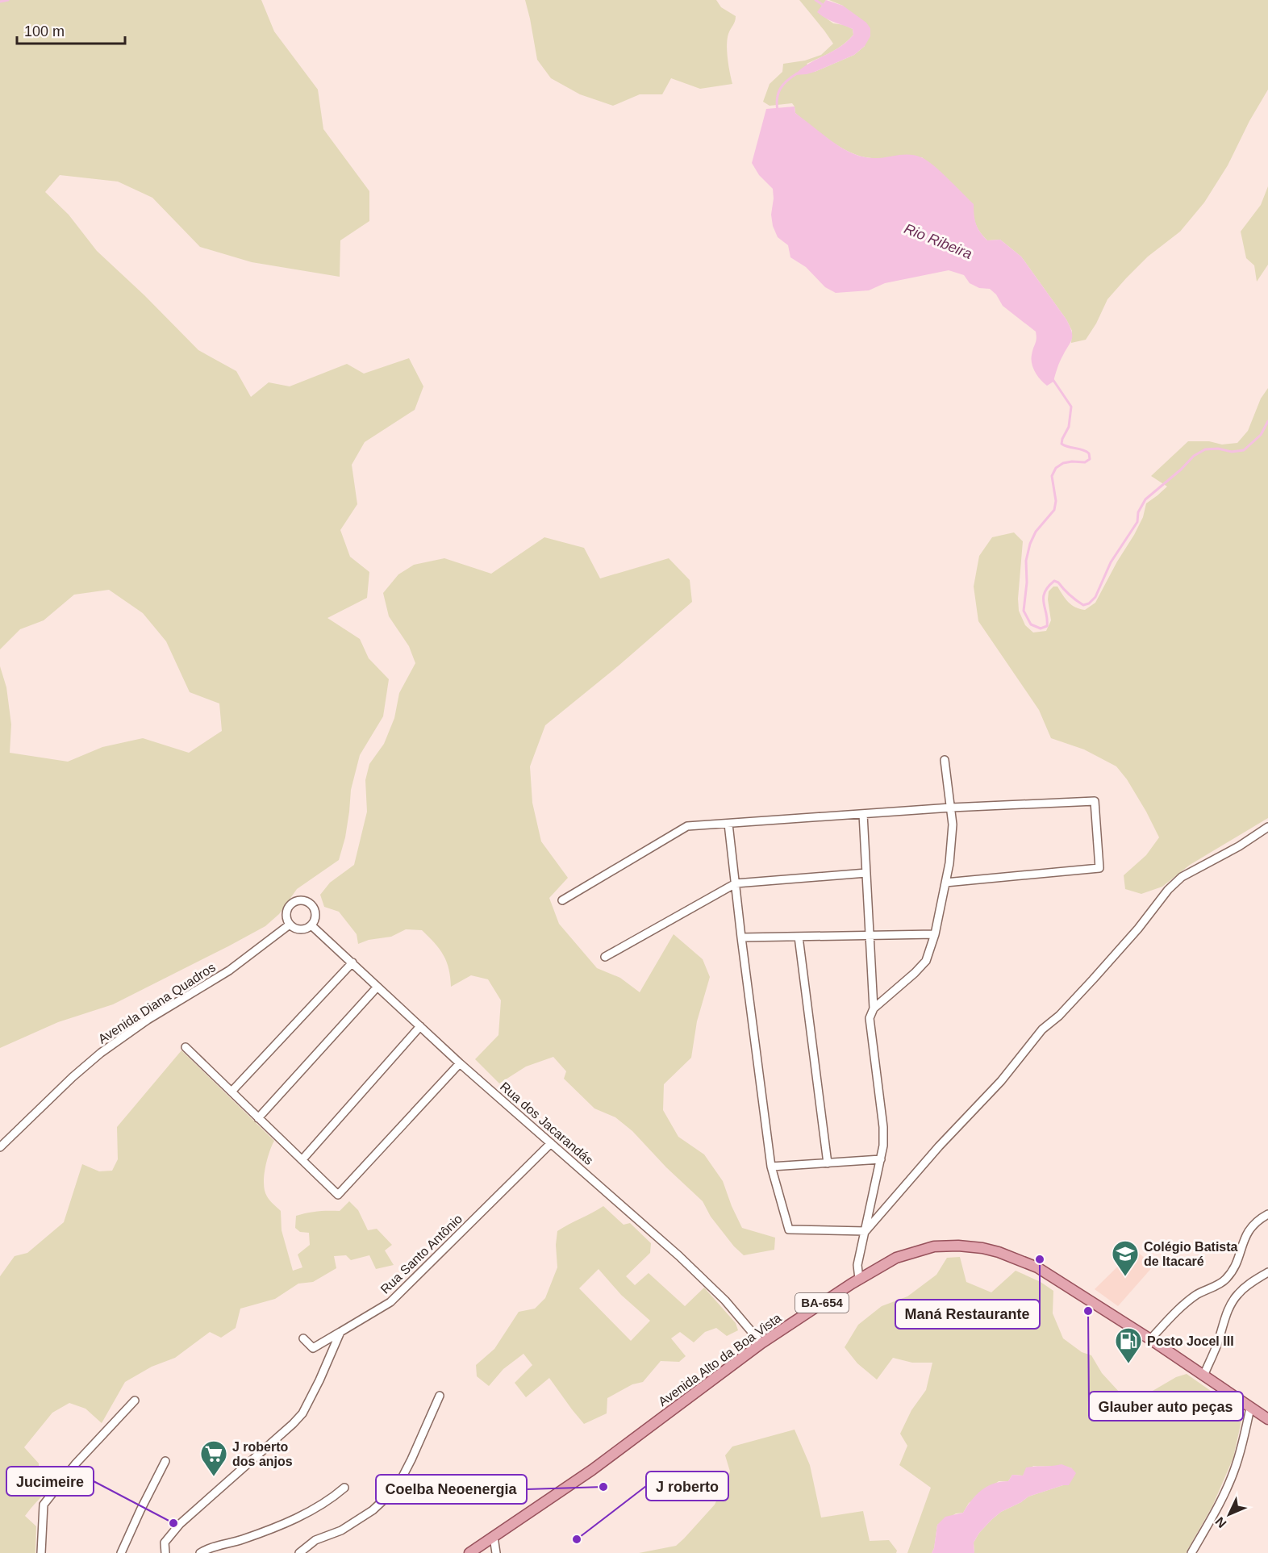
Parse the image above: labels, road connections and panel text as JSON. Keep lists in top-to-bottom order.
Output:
{
  "streets": {
    "main road": ["BA-654", "Avenida Alto da Boa Vista"],
    "street": ["Avenida Diana Quadros", "Rua dos Jacarandás", "Rua Santo Antônio"]
  },
  "crossings": [
    ["Avenida Diana Quadros", "Rua dos Jacarandás"],
    ["Rua dos Jacarandás", "Rua Santo Antônio"],
    ["Rua dos Jacarandás", "Avenida Alto da Boa Vista"],
    ["BA-654", "Avenida Alto da Boa Vista"]
  ],
  "water": ["Rio Ribeira"],
  "places": {
    "other": [
      "Maná Restaurante",
      "Glauber auto peças",
      "Coelba Neoenergia",
      "Jucimeire",
      "J roberto"
    ],
    "school or university": ["Colégio Batista de Itacaré"],
    "fuel station": ["Posto Jocel III"],
    "supermarket": ["J roberto dos anjos"]
  },
  "scale_bar": "100 m",
  "north": "bottom left"
}
